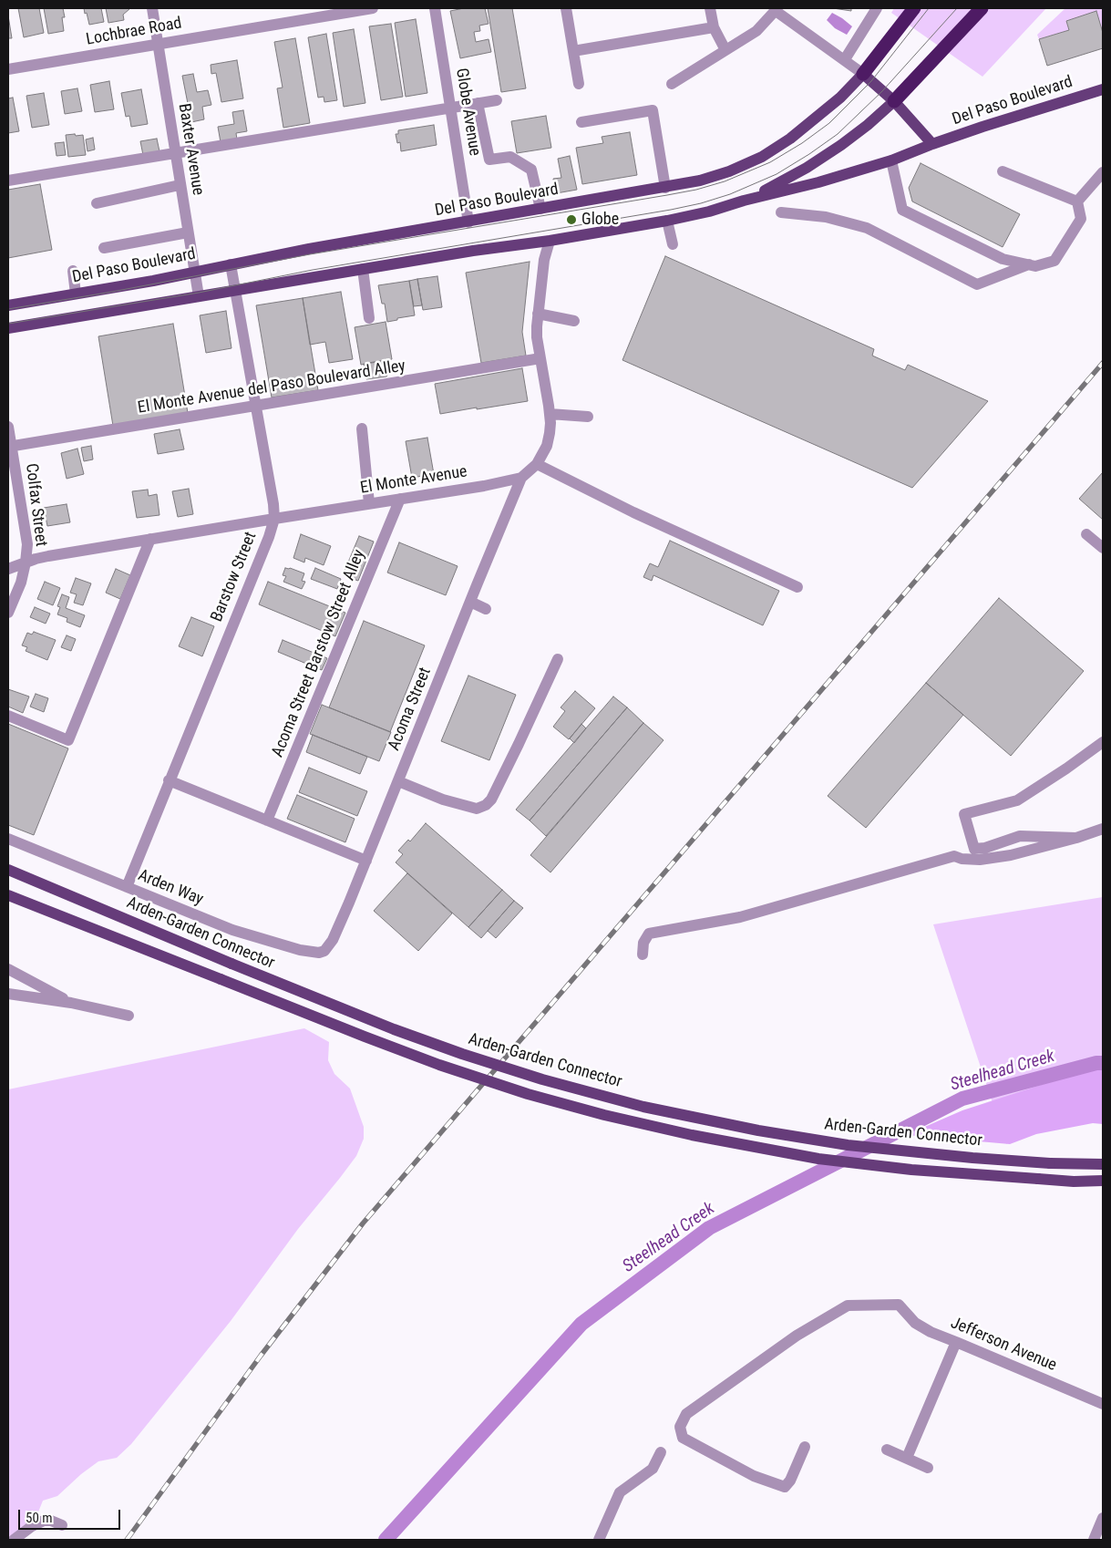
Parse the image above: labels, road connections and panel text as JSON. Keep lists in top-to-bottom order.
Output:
{
  "streets": {
    "main road": ["Del Paso Boulevard", "Arden-Garden Connector"],
    "street": [
      "Lochbrae Road",
      "Globe Avenue",
      "Baxter Avenue",
      "El Monte Avenue del Paso Boulevard Alley",
      "El Monte Avenue",
      "Colfax Street",
      "Barstow Street",
      "Acoma Street Barstow Street Alley",
      "Acoma Street",
      "Arden Way",
      "Jefferson Avenue"
    ]
  },
  "crossings": [
    ["Lochbrae Road", "Baxter Avenue"],
    ["Del Paso Boulevard", "Globe Avenue"],
    ["Del Paso Boulevard", "Baxter Avenue"],
    ["Del Paso Boulevard", "Barstow Street"],
    ["El Monte Avenue del Paso Boulevard Alley", "Colfax Street"],
    ["El Monte Avenue del Paso Boulevard Alley", "Barstow Street"],
    ["El Monte Avenue", "Colfax Street"],
    ["El Monte Avenue", "Barstow Street"],
    ["El Monte Avenue", "Acoma Street Barstow Street Alley"],
    ["El Monte Avenue", "Acoma Street"],
    ["Barstow Street", "Arden Way"],
    ["Acoma Street", "Arden Way"]
  ],
  "water": ["Steelhead Creek"],
  "places": ["Globe"],
  "scale_bar": "50 m"
}
